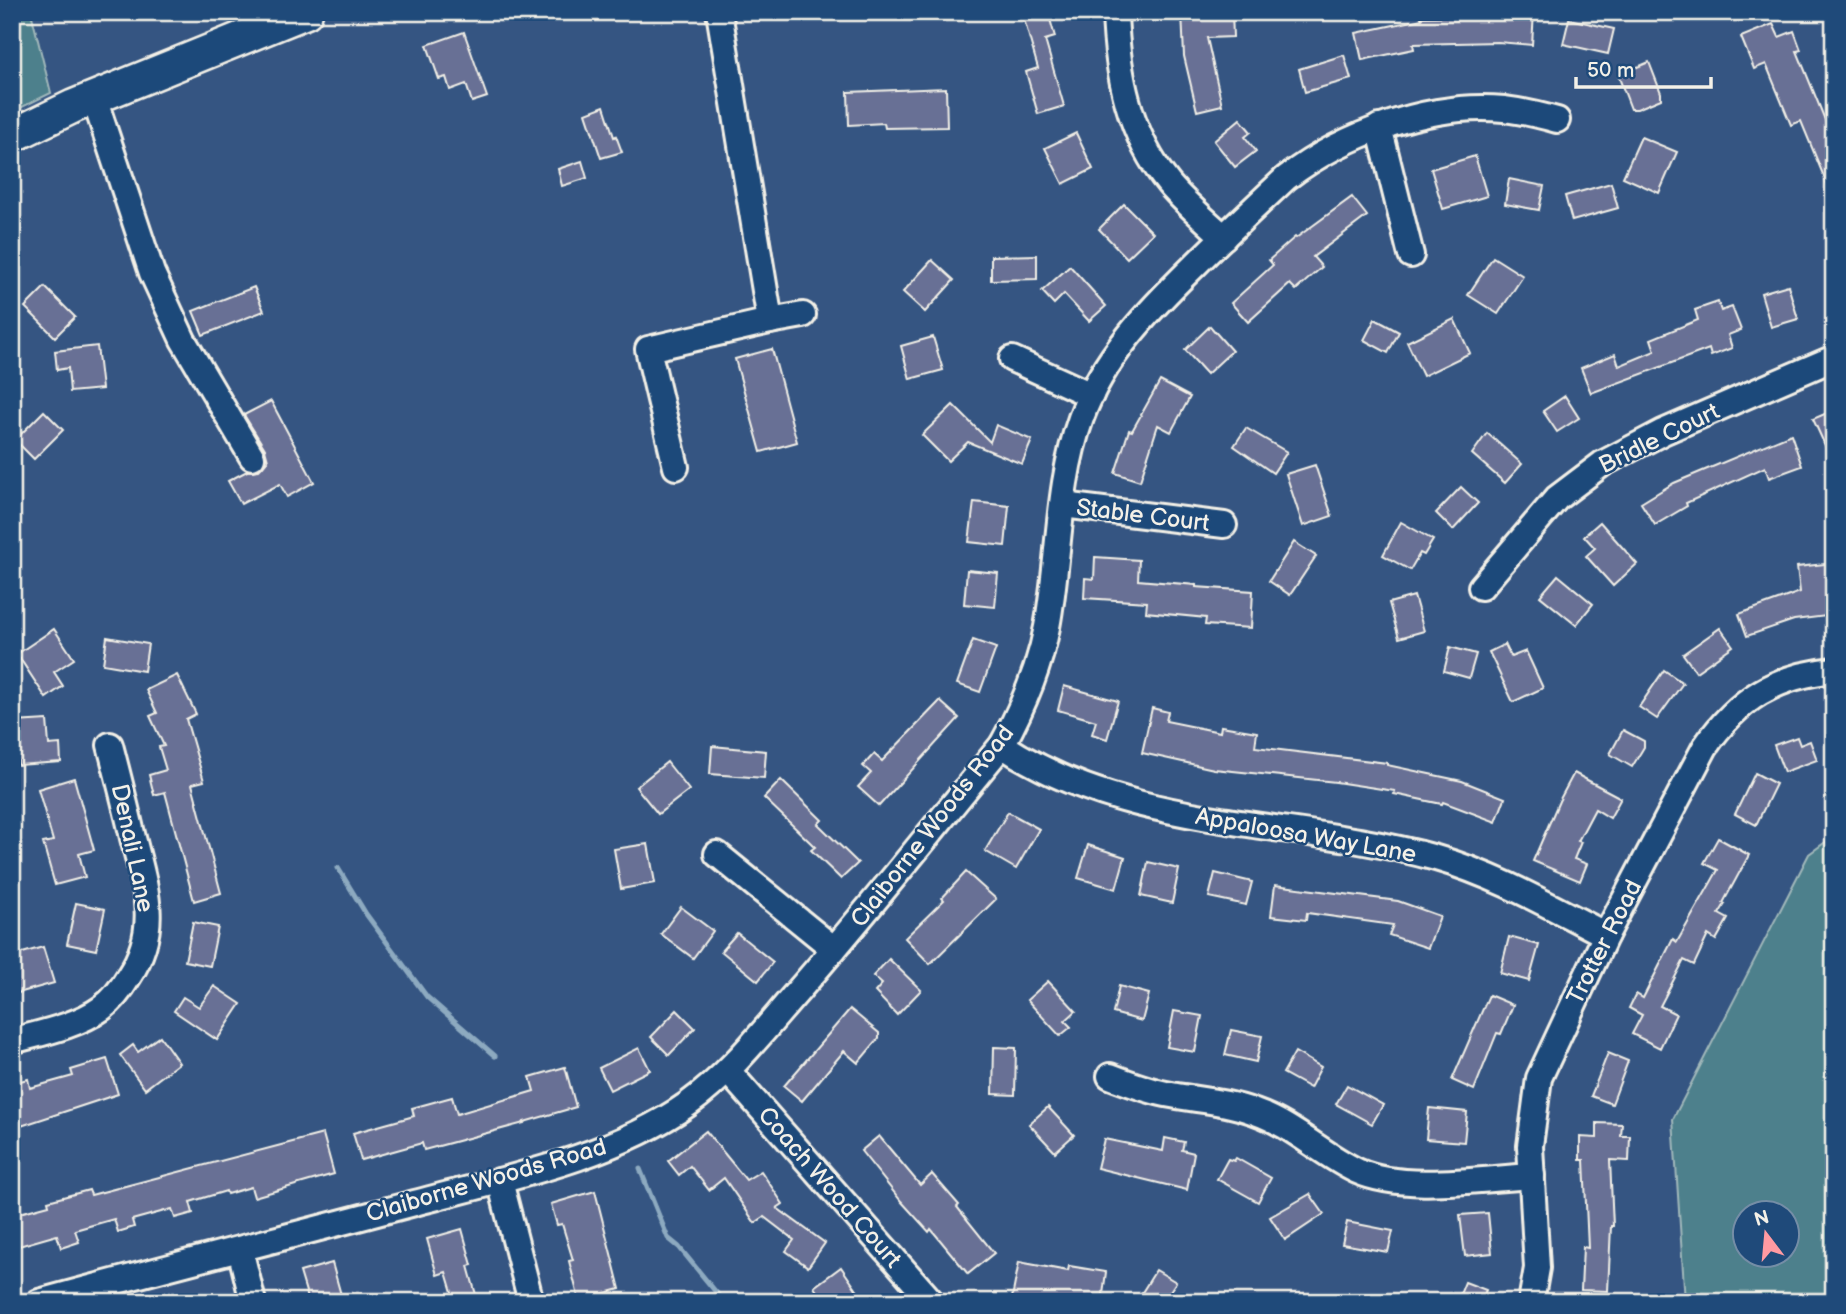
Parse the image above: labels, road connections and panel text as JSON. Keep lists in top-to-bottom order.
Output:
{
  "streets": {
    "street": [
      "Bridle Court",
      "Stable Court",
      "Claiborne Woods Road",
      "Appaloosa Way Lane",
      "Denali Lane",
      "Trotter Road",
      "Coach Wood Court"
    ]
  },
  "crossings": [
    ["Stable Court", "Claiborne Woods Road"],
    ["Claiborne Woods Road", "Appaloosa Way Lane"],
    ["Claiborne Woods Road", "Coach Wood Court"],
    ["Appaloosa Way Lane", "Trotter Road"]
  ],
  "scale_bar": "50 m",
  "north": "top"
}
